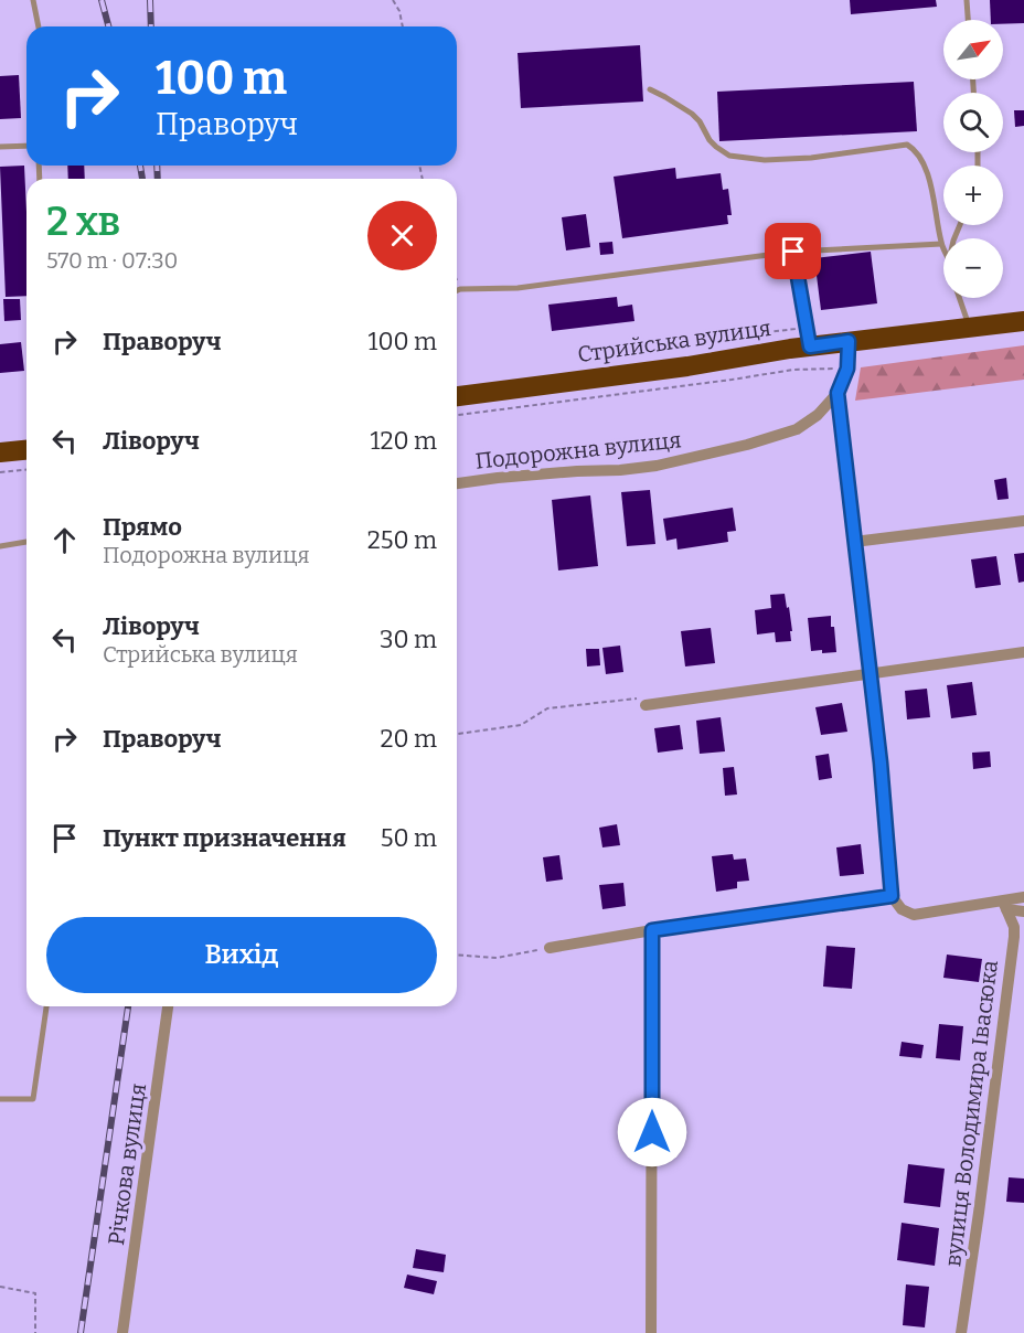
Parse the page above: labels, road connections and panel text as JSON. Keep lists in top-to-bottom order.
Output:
{
  "streets": {
    "highway": ["Стрийська вулиця"],
    "street": ["Подорожна вулиця", "вулиця Володимира Івасюка", "Річкова вулиця"]
  },
  "crossings": [
    ["Стрийська вулиця", "Подорожна вулиця"]
  ],
  "north": "top right",
  "page": {
    "map_buttons": ["+", "−"],
    "turn": ["100 m", "Праворуч"],
    "heading": ["2 хв", "570 m · 07:30"],
    "list": [
      {
        "name": "Праворуч",
        "value": "100 m"
      },
      {
        "name": "Ліворуч",
        "value": "120 m"
      },
      {
        "name": "Прямо",
        "note": "Подорожна вулиця",
        "value": "250 m"
      },
      {
        "name": "Ліворуч",
        "note": "Стрийська вулиця",
        "value": "30 m"
      },
      {
        "name": "Праворуч",
        "value": "20 m"
      },
      {
        "name": "Пункт призначення",
        "value": "50 m"
      }
    ],
    "buttons": "Вихід"
  }
}
